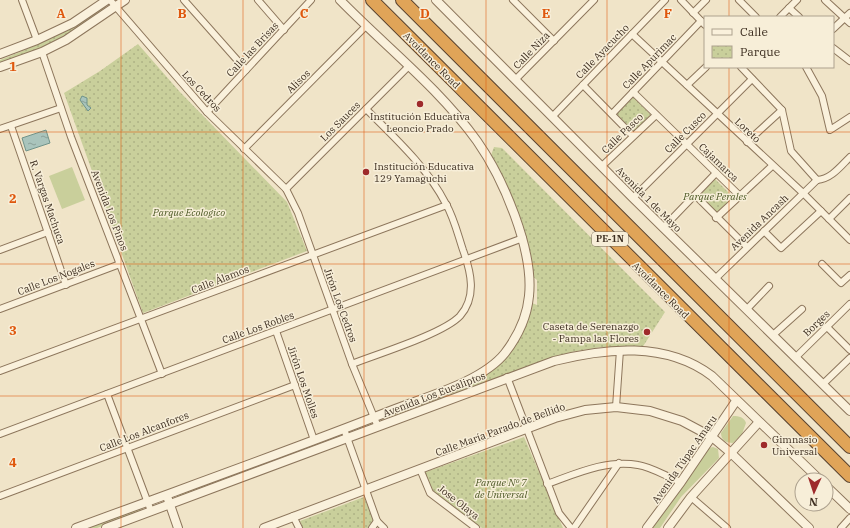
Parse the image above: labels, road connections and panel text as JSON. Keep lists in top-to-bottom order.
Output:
{
  "streets": {
    "highway": ["Avoidance Road", "PE-1N"],
    "street": [
      "Calle las Brisas",
      "Calle Niza",
      "Calle Ayacucho",
      "Calle Apurimac",
      "Alisos",
      "Los Cedros",
      "Los Sauces",
      "Loreto",
      "Calle Cusco",
      "Calle Pasco",
      "Cajamarca",
      "Avenida 1 de Mayo",
      "R. Vargas Machuca",
      "Avenida Los Pinos",
      "Avenida Ancash",
      "Calle Los Nogales",
      "Calle Álamos",
      "Jirón Los Cedros",
      "Borges",
      "Calle Los Robles",
      "Jirón Los Molles",
      "Avenida Los Eucaliptos",
      "Calle María Parado de Bellido",
      "Calle Los Alcanfores",
      "Avenida Túpac Amaru",
      "Jose Olaya"
    ]
  },
  "crossings": [
    ["Calle las Brisas", "Los Cedros"],
    ["Calle Niza", "Avenida 1 de Mayo"],
    ["Calle Ayacucho", "Loreto"],
    ["Calle Ayacucho", "Avenida 1 de Mayo"],
    ["Calle Apurimac", "Loreto"],
    ["Calle Apurimac", "Cajamarca"],
    ["Alisos", "Los Cedros"],
    ["Alisos", "Avenida Los Eucaliptos"],
    ["Los Cedros", "Los Sauces"],
    ["Los Cedros", "Jirón Los Cedros"],
    ["Los Sauces", "Jirón Los Cedros"],
    ["Los Sauces", "Avenida Los Eucaliptos"],
    ["Loreto", "Calle Cusco"],
    ["Loreto", "Avenida Ancash"],
    ["Calle Cusco", "Cajamarca"],
    ["Calle Cusco", "Avenida 1 de Mayo"],
    ["Calle Pasco", "Cajamarca"],
    ["Calle Pasco", "Avenida 1 de Mayo"],
    ["Avenida 1 de Mayo", "Avenida Ancash"],
    ["Avenida 1 de Mayo", "Borges"],
    ["R. Vargas Machuca", "Calle Los Nogales"],
    ["Avenida Los Pinos", "Calle Los Nogales"],
    ["Avenida Los Pinos", "Calle Álamos"],
    ["Avenida Los Pinos", "Calle Los Robles"],
    ["Calle Álamos", "Jirón Los Cedros"],
    ["Jirón Los Cedros", "Calle Los Robles"],
    ["Jirón Los Cedros", "Avenida Los Eucaliptos"],
    ["Calle Los Robles", "Jirón Los Molles"],
    ["Calle Los Robles", "Avenida Los Eucaliptos"],
    ["Jirón Los Molles", "Avenida Los Eucaliptos"],
    ["Jirón Los Molles", "Calle Los Alcanfores"],
    ["Avenida Los Eucaliptos", "Avenida Túpac Amaru"],
    ["Calle María Parado de Bellido", "Avenida Túpac Amaru"],
    ["Calle María Parado de Bellido", "Jose Olaya"]
  ],
  "parks": ["Parque Perales", "Parque Ecologico", "Parque Nº 7 de Universal"],
  "places": [
    "Institución Educativa Leoncio Prado",
    "Institución Educativa 129 Yamaguchi",
    "Caseta de Serenazgo - Pampa las Flores",
    "Gimnasio Universal"
  ],
  "legend": ["Calle", "Parque"],
  "north": "bottom",
  "grid": {
    "columns": [
      "A",
      "B",
      "C",
      "D",
      "E",
      "F"
    ],
    "rows": [
      "1",
      "2",
      "3",
      "4"
    ]
  }
}
